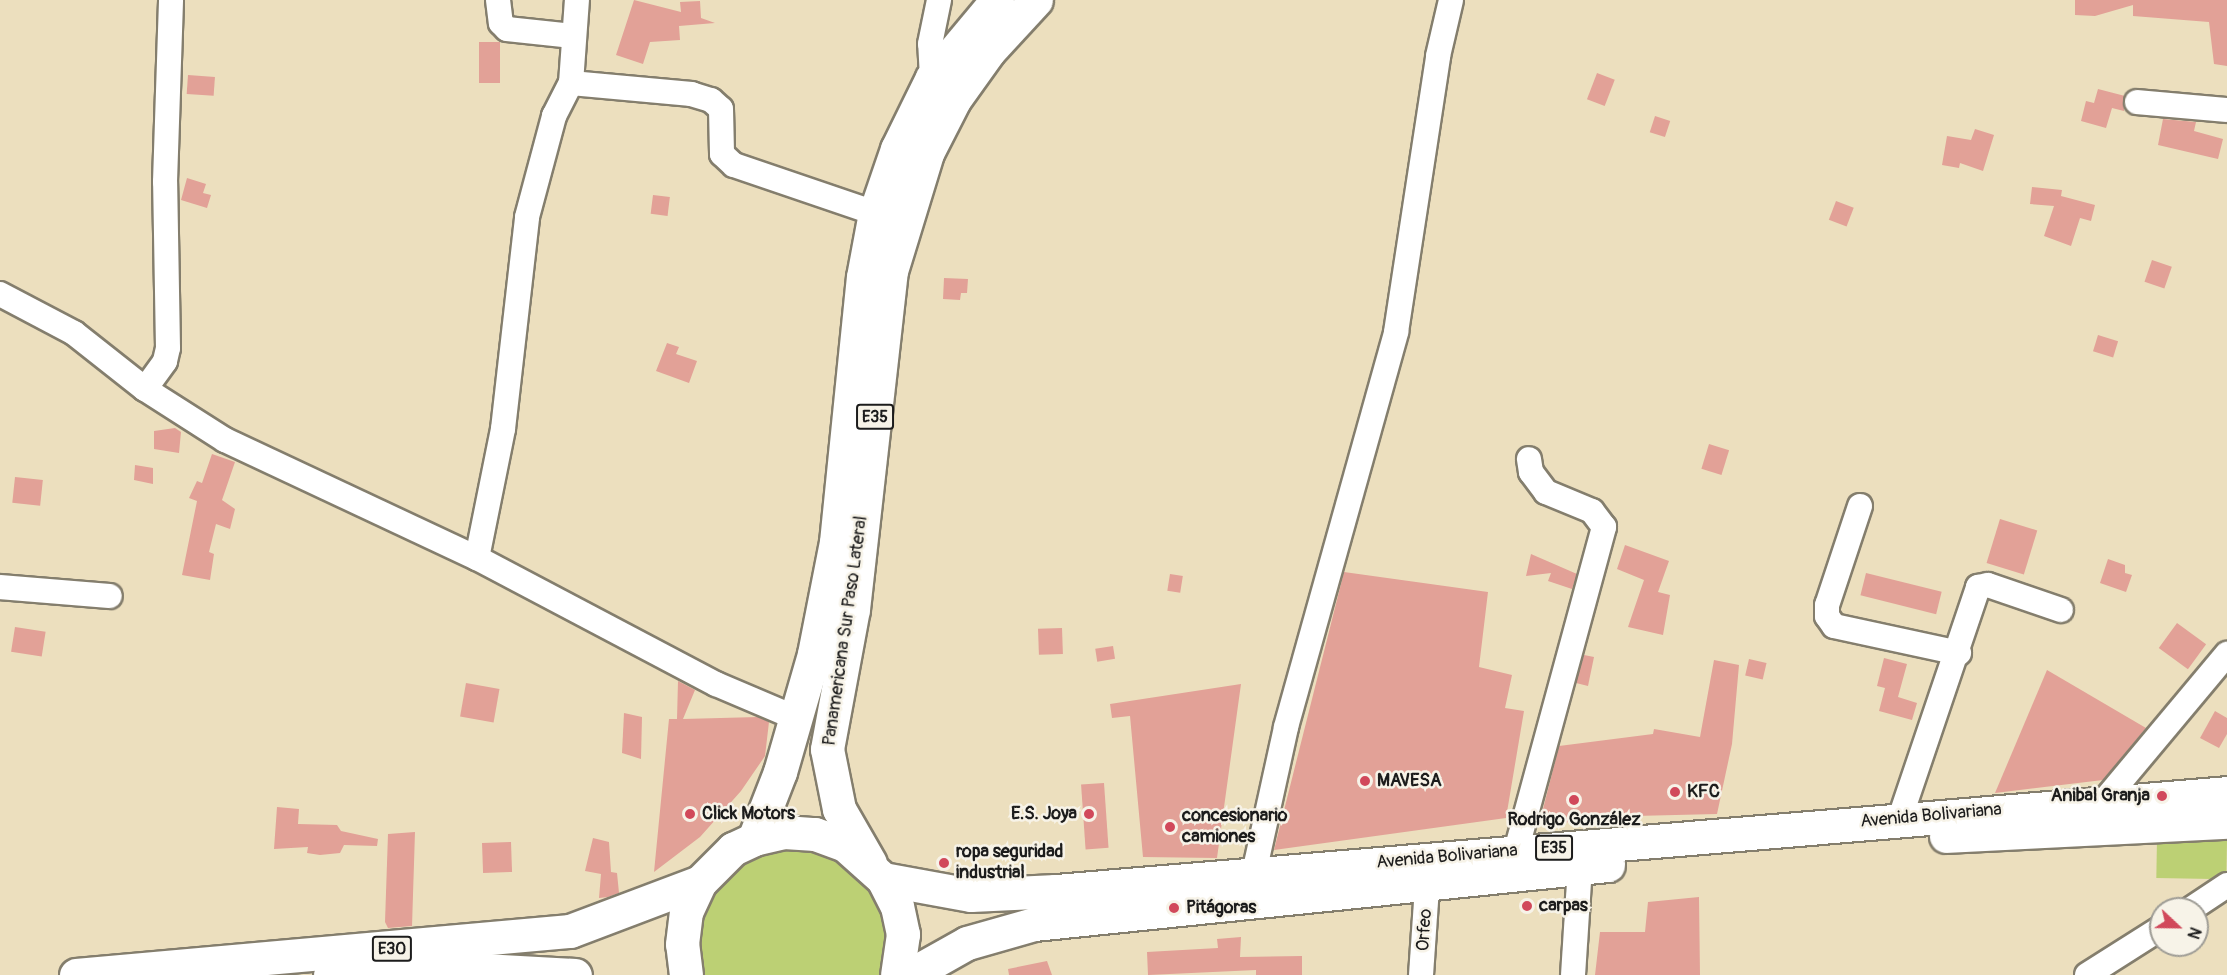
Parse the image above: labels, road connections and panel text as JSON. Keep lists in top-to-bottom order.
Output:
{
  "streets": {
    "highway": [
      "E35",
      "Panamericana Sur Paso Lateral",
      "Avenida Bolivariana",
      "E30"
    ],
    "street": ["Orfeo"]
  },
  "crossings": [
    ["E35", "Panamericana Sur Paso Lateral"],
    ["E35", "Avenida Bolivariana"],
    ["E35", "E30"],
    ["Panamericana Sur Paso Lateral", "Avenida Bolivariana"],
    ["Avenida Bolivariana", "Orfeo"]
  ],
  "places": [
    "MAVESA",
    "KFC",
    "Anibal Granja",
    "Rodrigo González",
    "Click Motors",
    "E.S. Joya",
    "concesionario camiones",
    "ropa seguridad industrial",
    "carpas",
    "Pitágoras"
  ],
  "north": "right"
}
